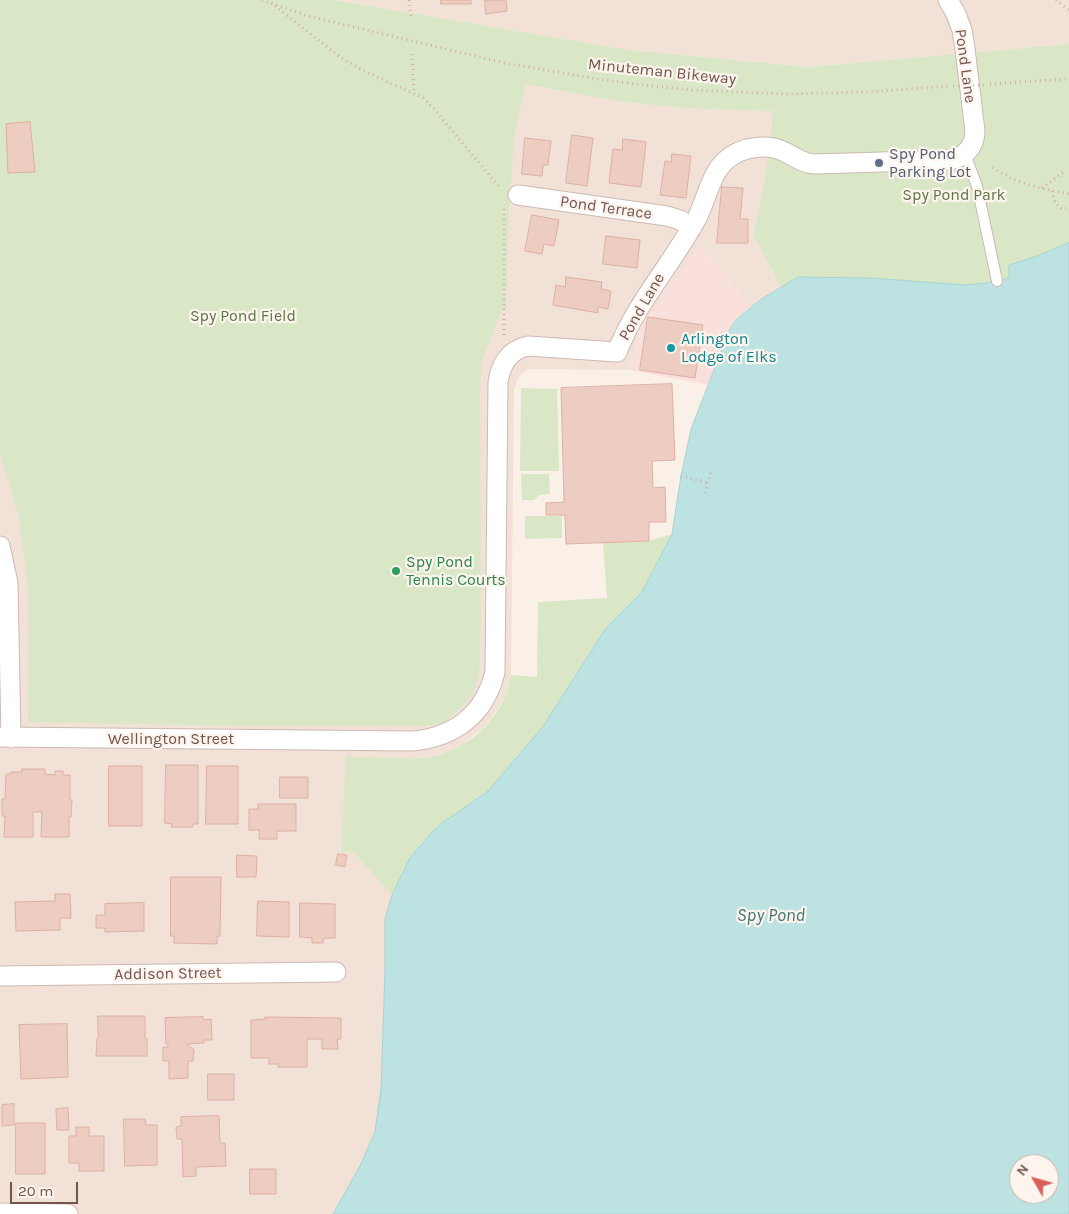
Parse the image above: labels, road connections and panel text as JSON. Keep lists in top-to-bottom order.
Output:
{
  "streets": {
    "street": [
      "Pond Lane",
      "Pond Terrace",
      "Wellington Street",
      "Addison Street"
    ],
    "path": ["Minuteman Bikeway"]
  },
  "crossings": [
    ["Pond Lane", "Pond Terrace"],
    ["Pond Lane", "Wellington Street"]
  ],
  "water": ["Spy Pond"],
  "parks": ["Spy Pond Park", "Spy Pond Field"],
  "places": ["Spy Pond Parking Lot", "Arlington Lodge of Elks", "Spy Pond Tennis Courts"],
  "scale_bar": "20 m",
  "north": "top left"
}
